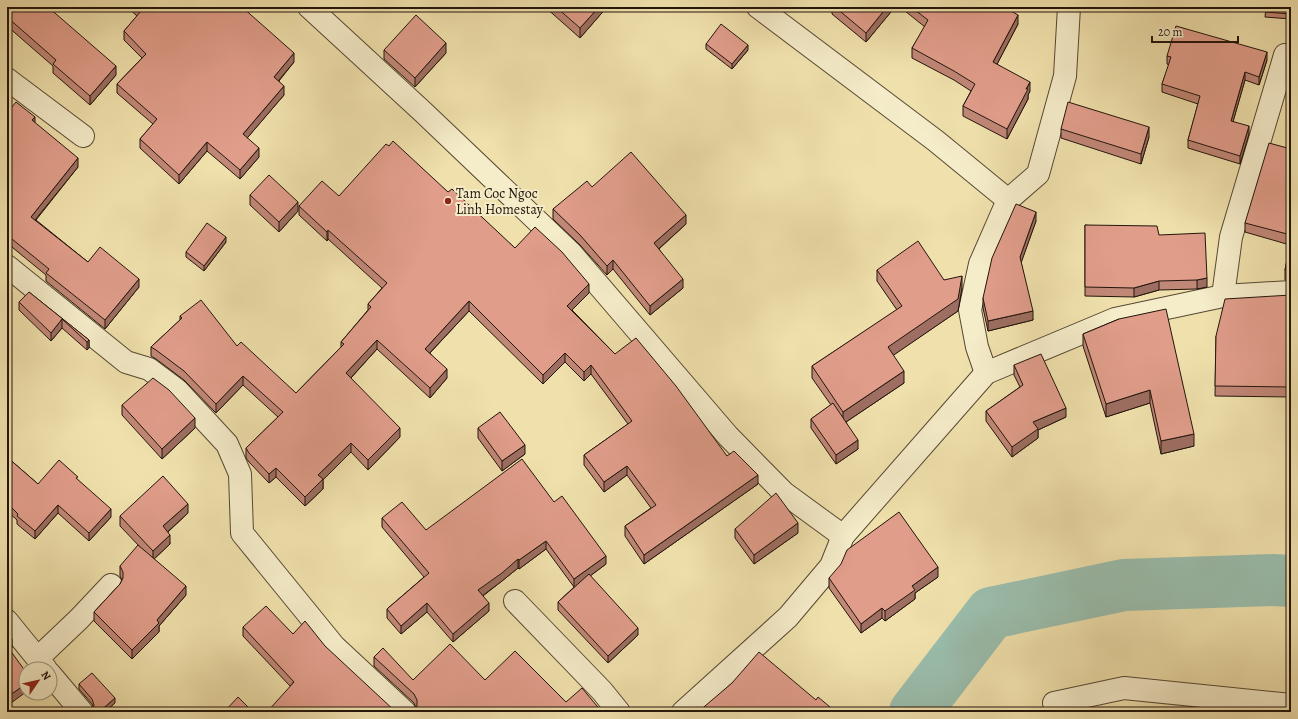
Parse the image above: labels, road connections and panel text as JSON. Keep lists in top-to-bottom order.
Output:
{
  "places": ["Tam Coc Ngoc Linh Homestay"],
  "scale_bar": "20 m",
  "north": "top right"
}
